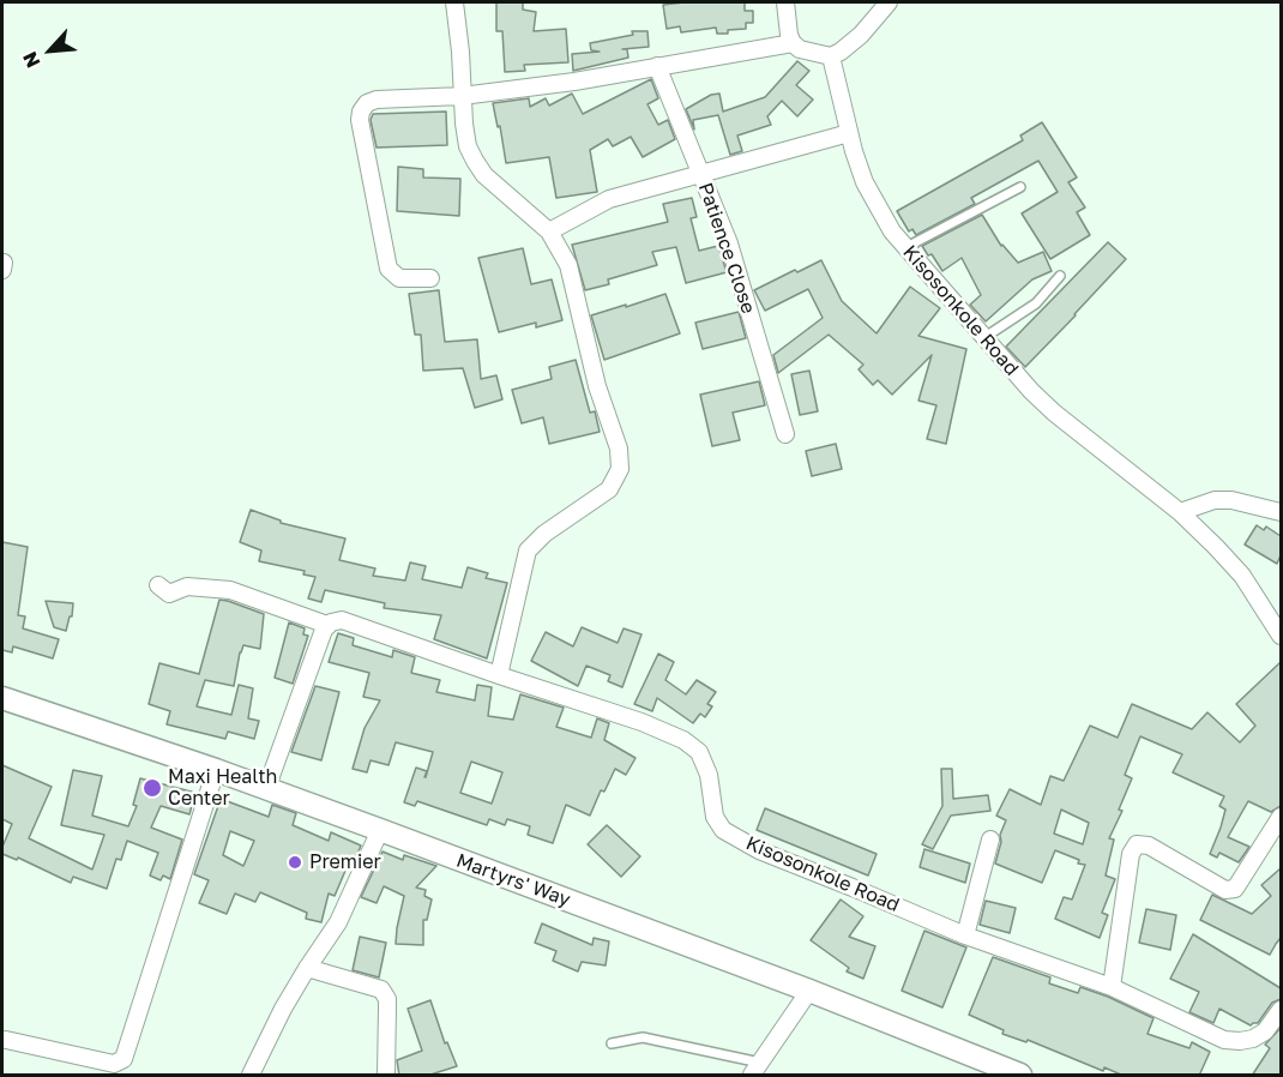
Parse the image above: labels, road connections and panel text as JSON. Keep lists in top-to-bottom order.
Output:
{
  "streets": {
    "main road": ["Martyrs' Way"],
    "street": ["Patience Close", "Kisosonkole Road"]
  },
  "places": ["Maxi Health Center", "Premier"],
  "north": "bottom left"
}
